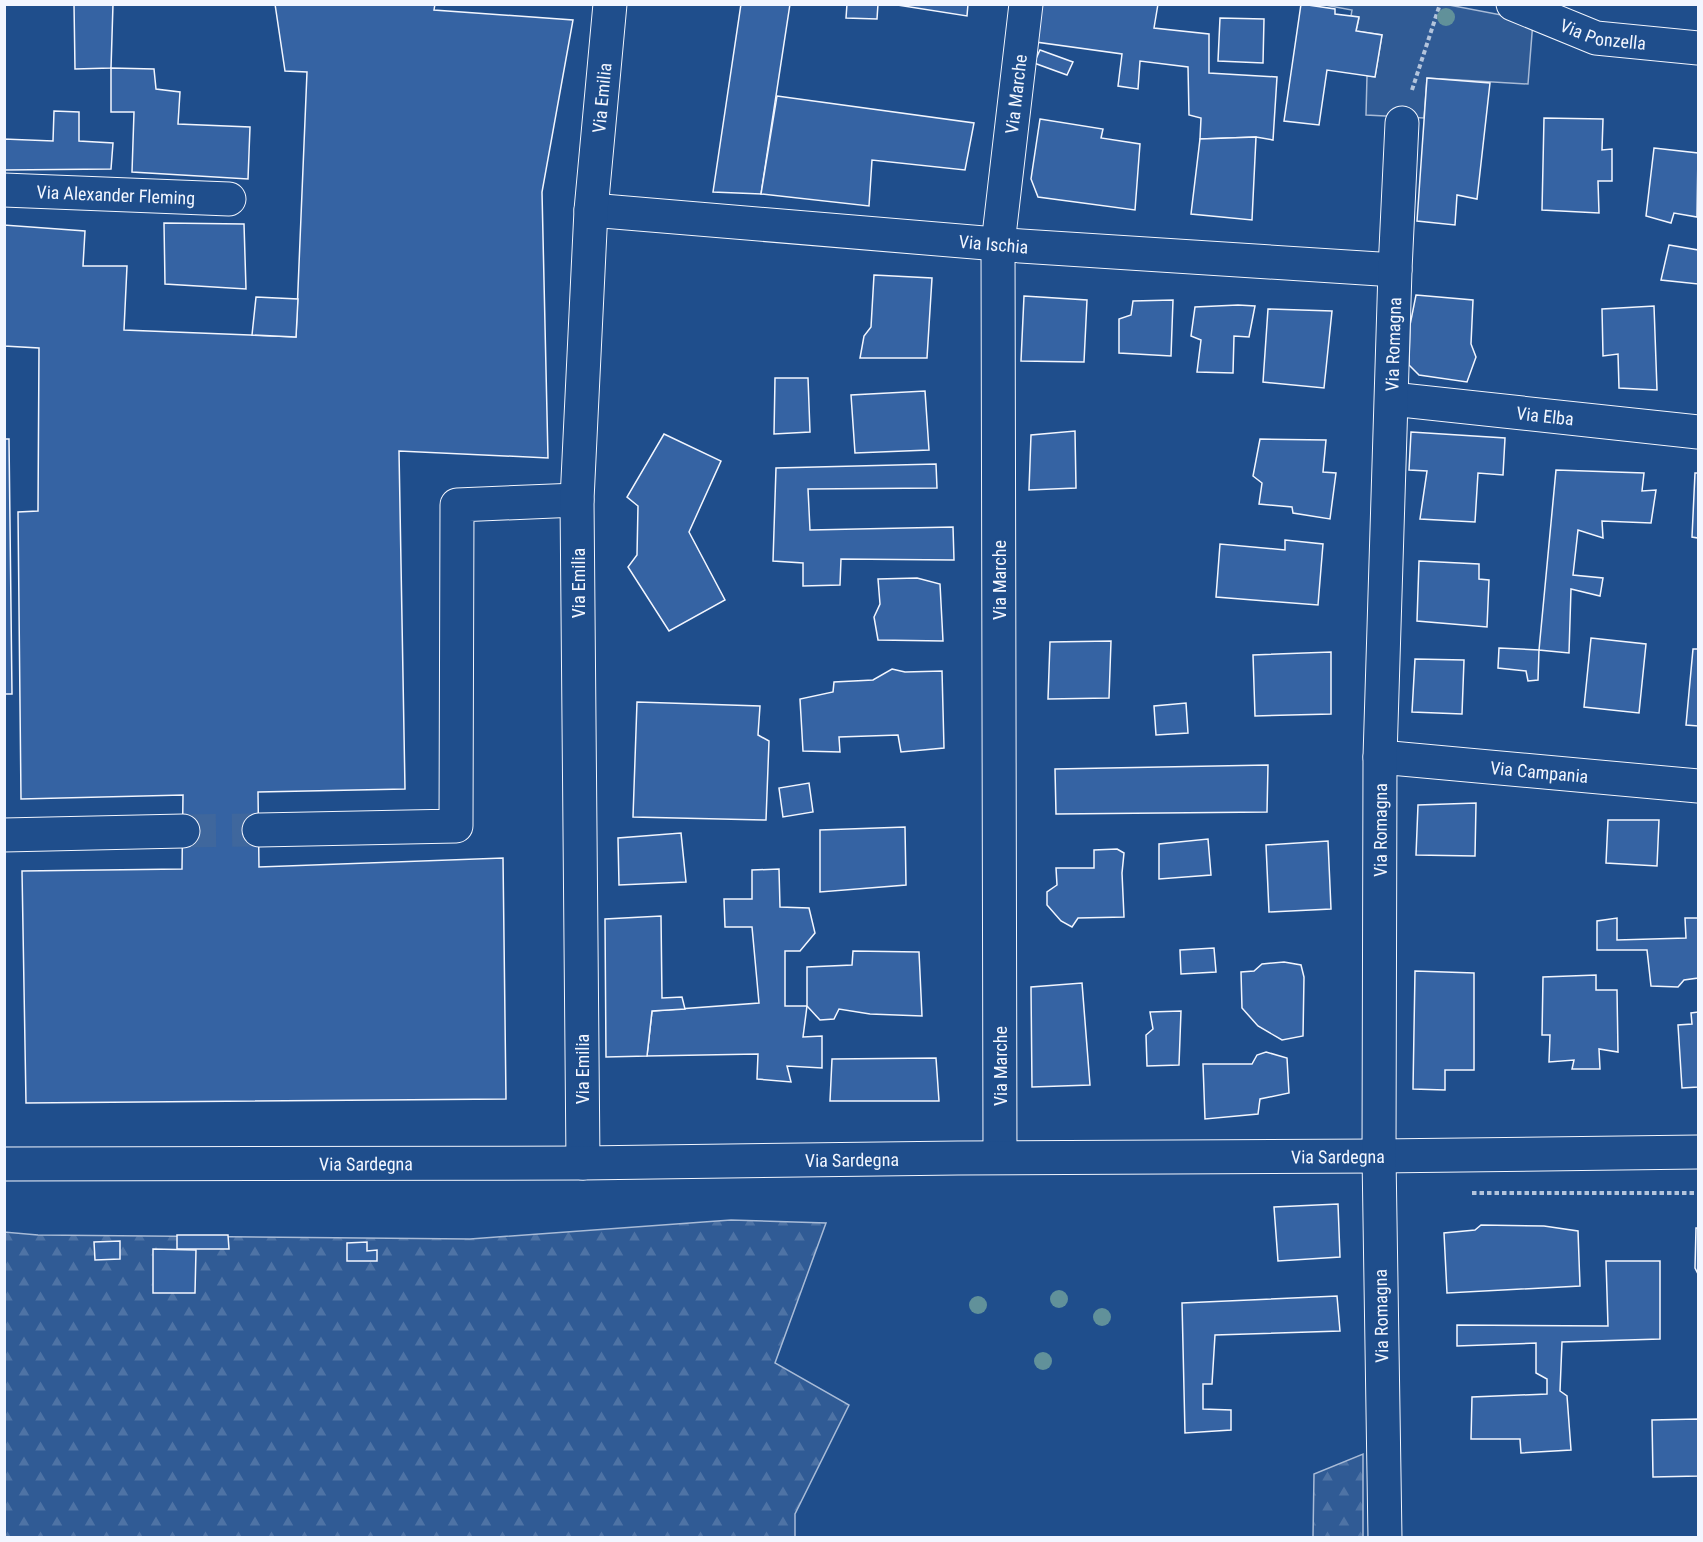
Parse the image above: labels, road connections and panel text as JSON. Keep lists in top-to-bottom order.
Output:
{
  "streets": {
    "street": [
      "Via Ponzella",
      "Via Marche",
      "Via Emilia",
      "Via Alexander Fleming",
      "Via Ischia",
      "Via Romagna",
      "Via Elba",
      "Via Campania",
      "Via Sardegna"
    ]
  },
  "crossings": [
    ["Via Marche", "Via Ischia"],
    ["Via Marche", "Via Sardegna"],
    ["Via Emilia", "Via Ischia"],
    ["Via Emilia", "Via Sardegna"],
    ["Via Ischia", "Via Romagna"],
    ["Via Romagna", "Via Elba"],
    ["Via Romagna", "Via Campania"],
    ["Via Romagna", "Via Sardegna"]
  ]
}
